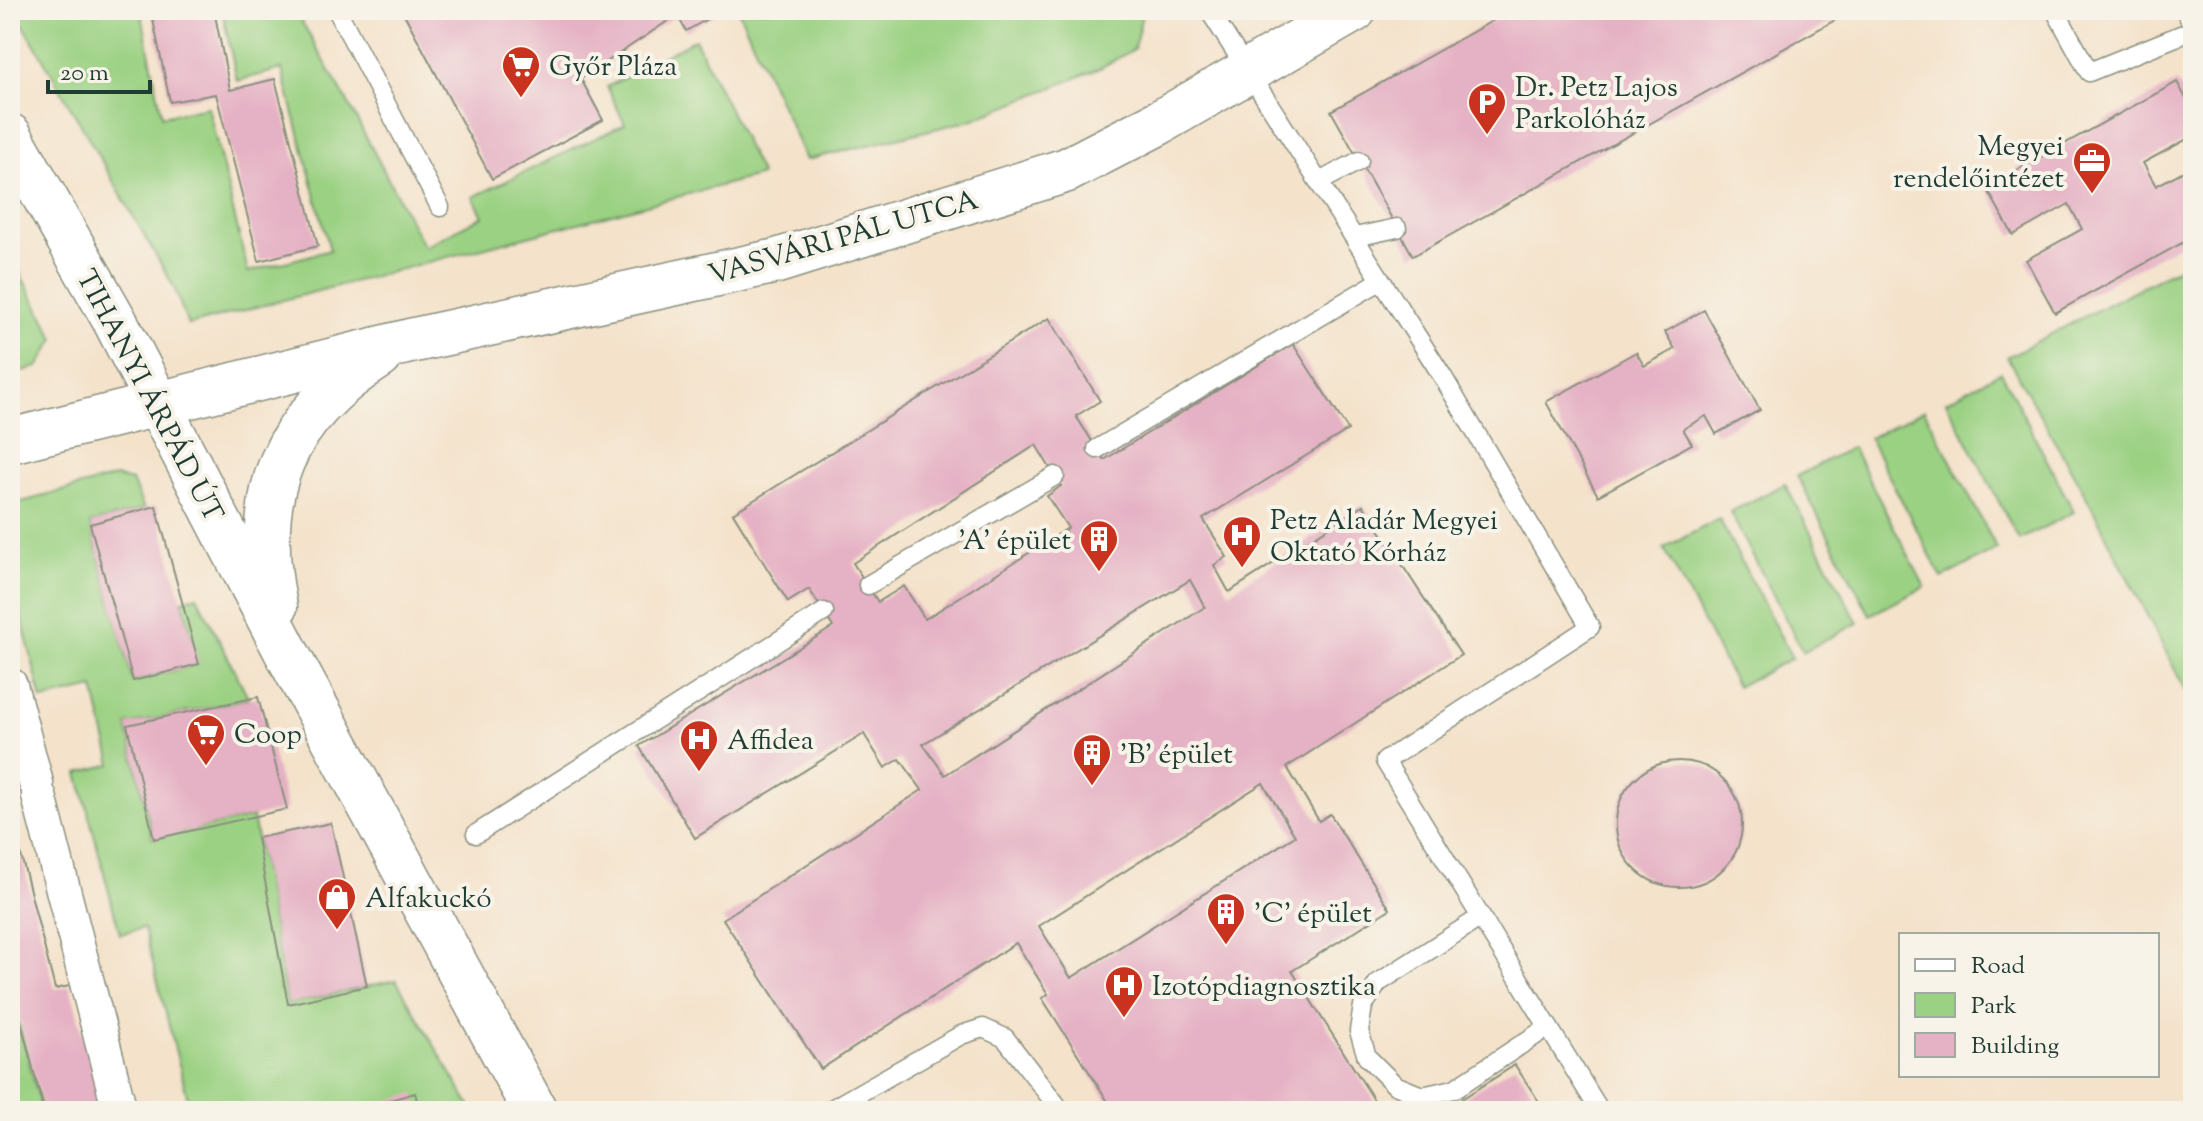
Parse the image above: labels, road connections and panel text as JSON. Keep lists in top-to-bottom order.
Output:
{
  "streets": {
    "street": ["VASVÁRI PÁL UTCA", "TIHANYI ÁRPÁD ÚT"]
  },
  "crossings": [
    ["VASVÁRI PÁL UTCA", "TIHANYI ÁRPÁD ÚT"]
  ],
  "places": {
    "supermarket": ["Győr Pláza", "Coop"],
    "parking": ["Dr. Petz Lajos Parkolóház"],
    "office": ["Megyei rendelőintézet"],
    "hospital": ["Petz Aladár Megyei Oktató Kórház", "Affidea", "Izotópdiagnosztika"],
    "building": ["'A' épület", "'B' épület", "'C' épület"],
    "shop": ["Alfakuckó"]
  },
  "legend": ["Road", "Park", "Building"],
  "scale_bar": "20 m"
}
